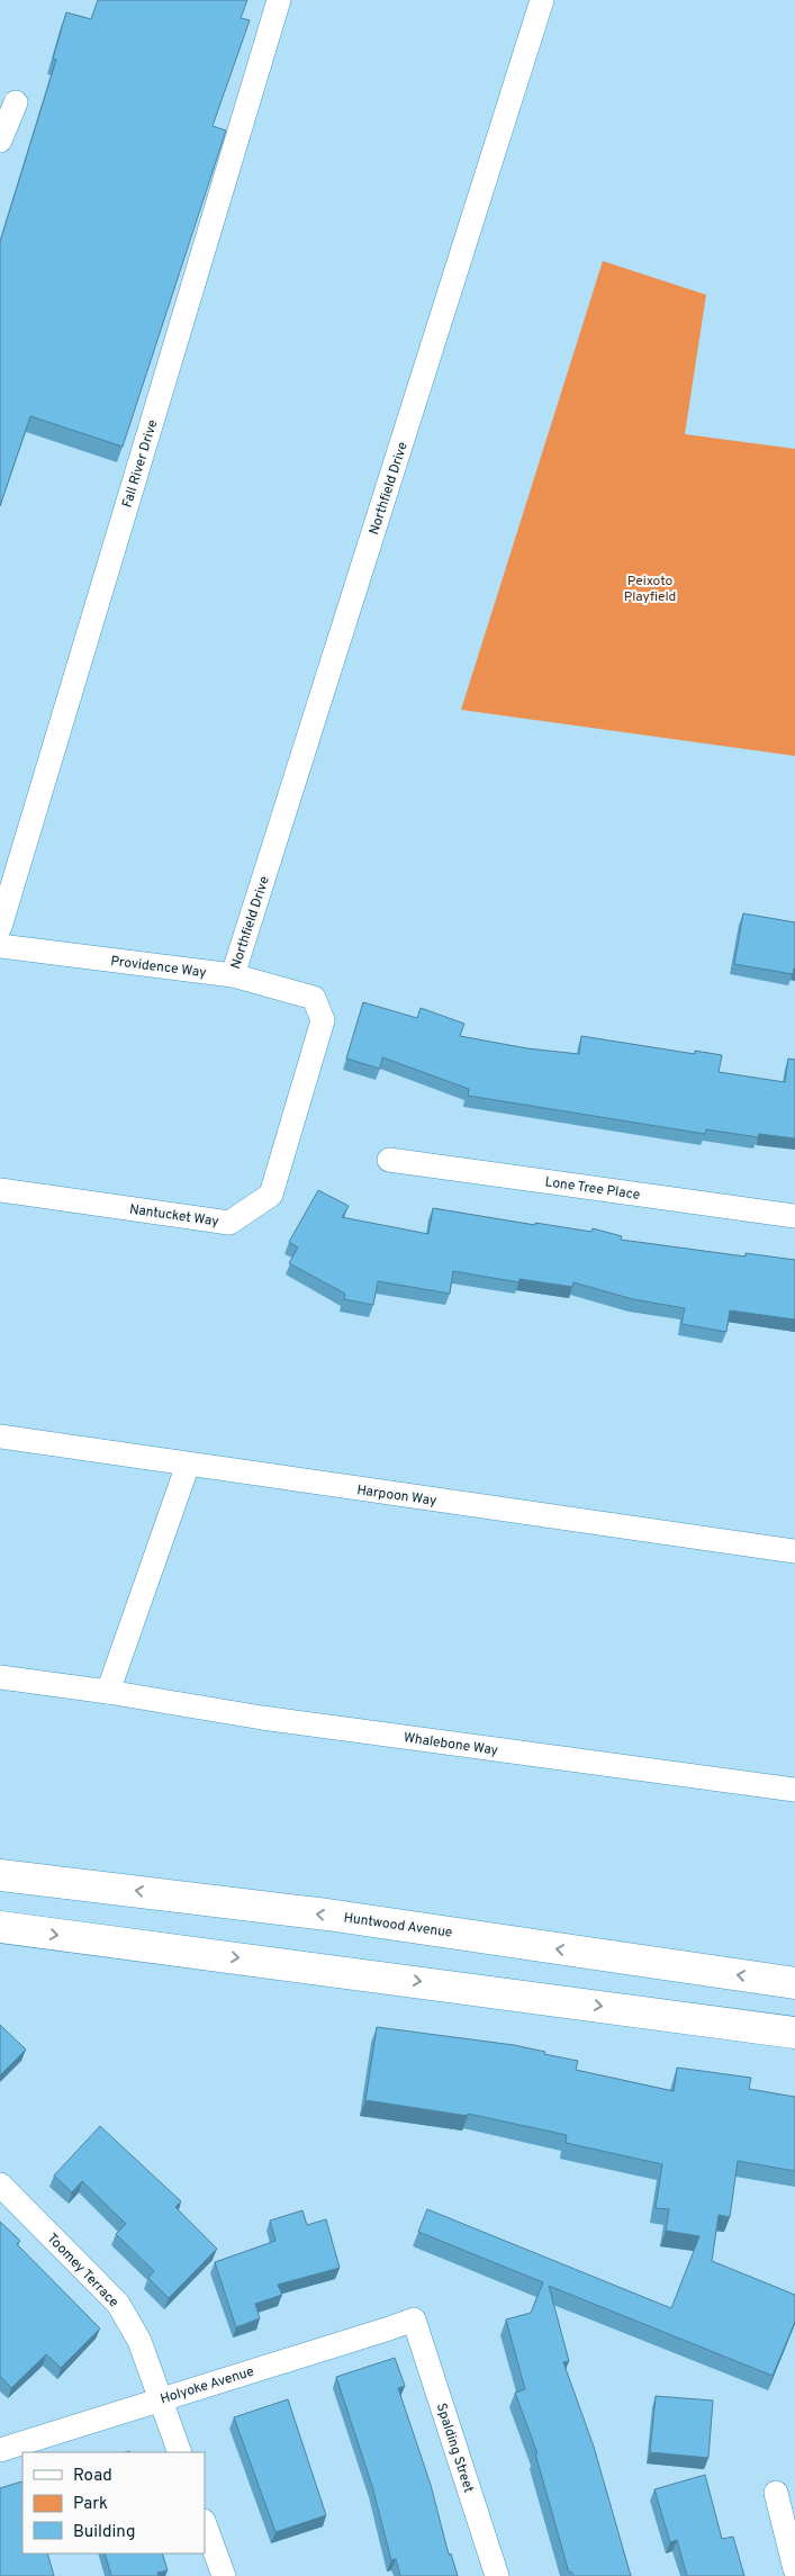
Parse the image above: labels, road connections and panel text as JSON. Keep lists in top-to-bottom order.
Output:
{
  "streets": {
    "street": [
      "Fall River Drive",
      "Northfield Drive",
      "Providence Way",
      "Lone Tree Place",
      "Nantucket Way",
      "Harpoon Way",
      "Whalebone Way",
      "Huntwood Avenue",
      "Toomey Terrace",
      "Holyoke Avenue",
      "Spalding Street"
    ]
  },
  "crossings": [
    ["Northfield Drive", "Providence Way"],
    ["Providence Way", "Nantucket Way"],
    ["Toomey Terrace", "Holyoke Avenue"],
    ["Holyoke Avenue", "Spalding Street"]
  ],
  "parks": ["Peixoto Playfield"],
  "legend": ["Road", "Park", "Building"]
}
